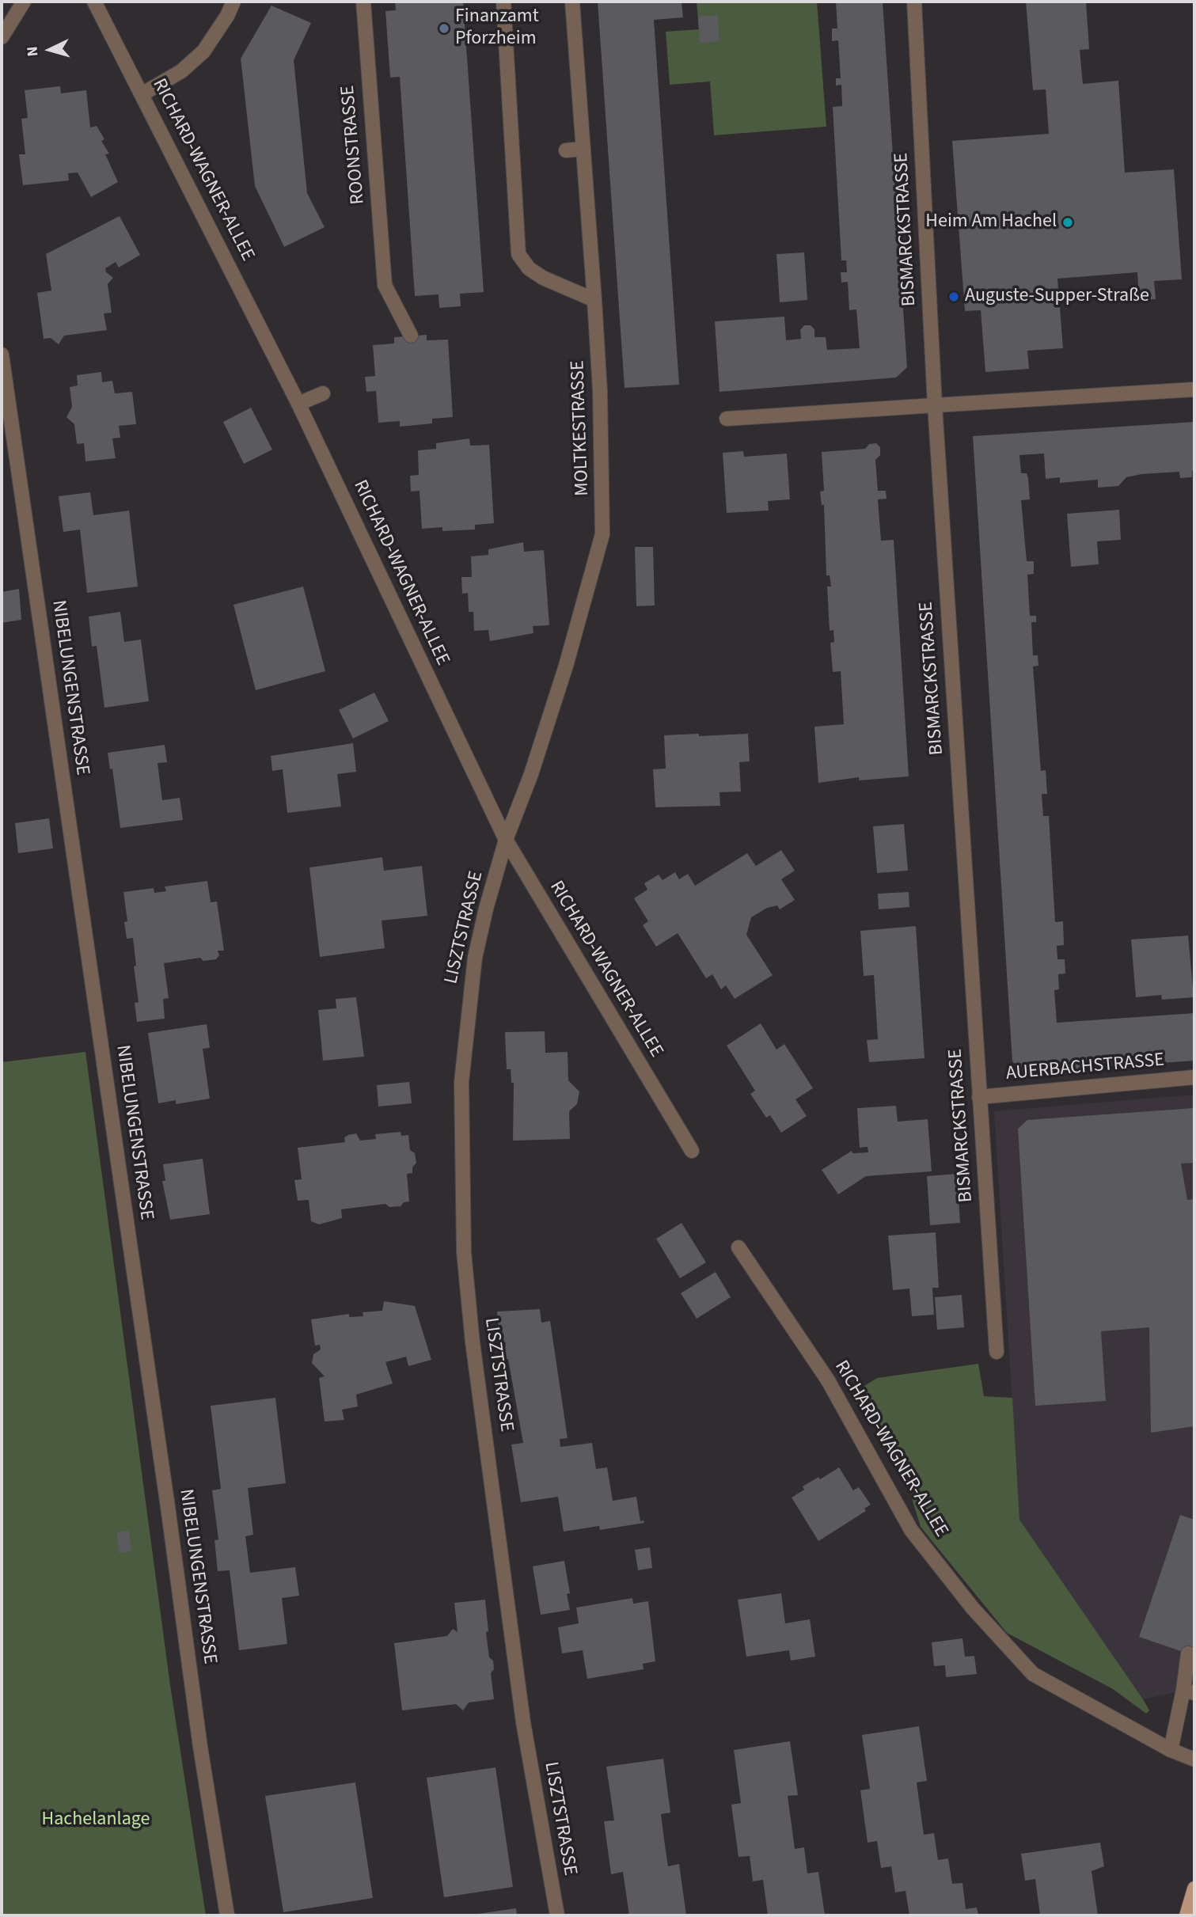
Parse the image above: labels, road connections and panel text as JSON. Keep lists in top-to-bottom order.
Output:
{
  "streets": {
    "street": [
      "ROONSTRASSE",
      "RICHARD-WAGNER-ALLEE",
      "BISMARCKSTRASSE",
      "MOLTKESTRASSE",
      "NIBELUNGENSTRASSE",
      "LISZTSTRASSE",
      "AUERBACHSTRASSE"
    ]
  },
  "crossings": [
    ["RICHARD-WAGNER-ALLEE", "MOLTKESTRASSE"],
    ["RICHARD-WAGNER-ALLEE", "LISZTSTRASSE"],
    ["BISMARCKSTRASSE", "AUERBACHSTRASSE"],
    ["MOLTKESTRASSE", "LISZTSTRASSE"]
  ],
  "parks": ["Hachelanlage"],
  "places": ["Finanzamt Pforzheim", "Heim Am Hachel", "Auguste-Supper-Straße"],
  "north": "left"
}
